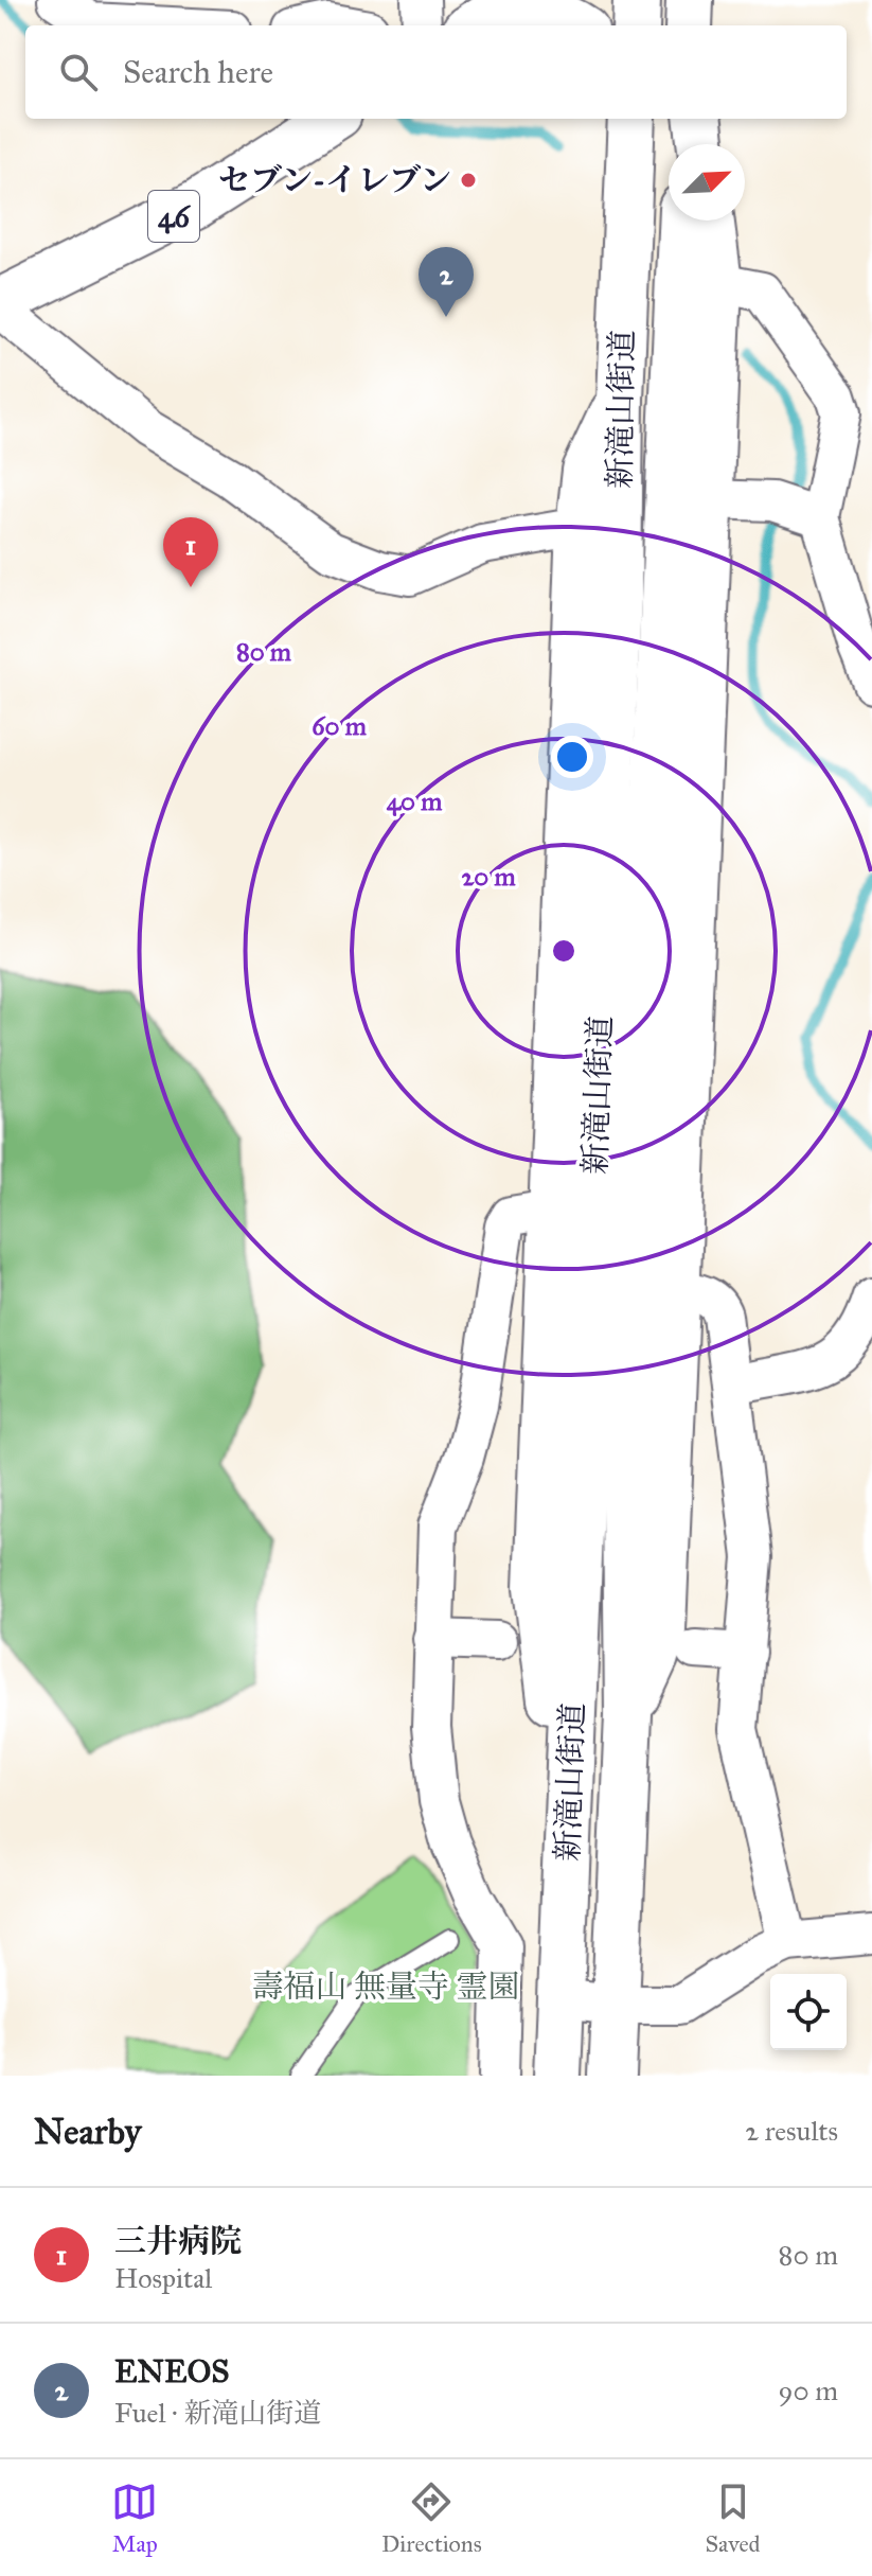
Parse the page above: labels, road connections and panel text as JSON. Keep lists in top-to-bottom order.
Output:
{
  "streets": {
    "main road": ["46", "新滝山街道"]
  },
  "parks": ["壽福山 無量寺 霊園"],
  "places": ["セブン-イレブン"],
  "north": "top right",
  "page": {
    "search": "Search here",
    "pins": ["2", "1"],
    "heading": ["Nearby", "2 results"],
    "list": [
      {
        "mark": "1",
        "name": "三井病院",
        "note": "Hospital",
        "value": "80 m"
      },
      {
        "mark": "2",
        "name": "ENEOS",
        "note": "Fuel · 新滝山街道",
        "value": "90 m"
      }
    ],
    "nav": ["Map", "Directions", "Saved"]
  },
  "rings": [
    "80 m",
    "60 m",
    "40 m",
    "20 m"
  ]
}
